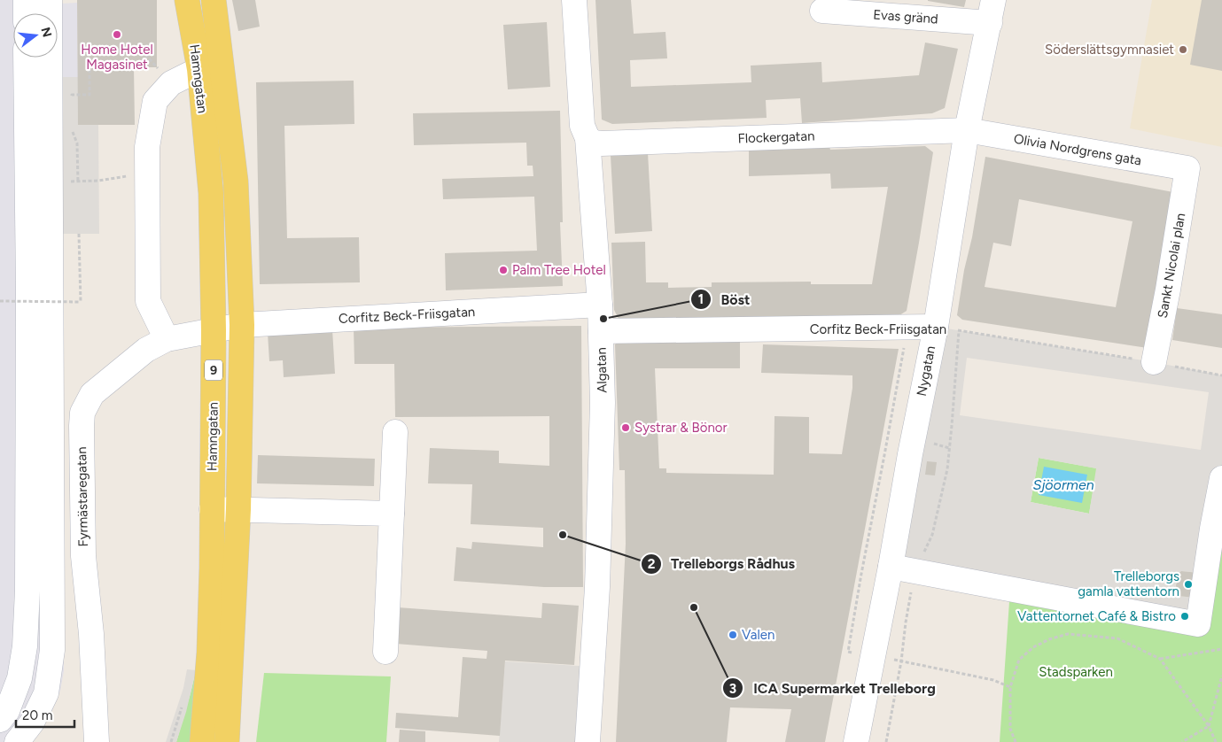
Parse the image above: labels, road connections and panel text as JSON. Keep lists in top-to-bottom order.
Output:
{
  "streets": {
    "main road": ["Hamngatan", "9"],
    "street": [
      "Evas gränd",
      "Flockergatan",
      "Olivia Nordgrens gata",
      "Sankt Nicolai plan",
      "Corfitz Beck-Friisgatan",
      "Algatan",
      "Nygatan",
      "Fyrmästaregatan"
    ]
  },
  "crossings": [
    ["Evas gränd", "Nygatan"],
    ["Hamngatan", "Corfitz Beck-Friisgatan"],
    ["Hamngatan", "Fyrmästaregatan"],
    ["Flockergatan", "Olivia Nordgrens gata"],
    ["Flockergatan", "Algatan"],
    ["Flockergatan", "Nygatan"],
    ["Olivia Nordgrens gata", "Sankt Nicolai plan"],
    ["Olivia Nordgrens gata", "Nygatan"],
    ["Sankt Nicolai plan", "Corfitz Beck-Friisgatan"],
    ["Corfitz Beck-Friisgatan", "Algatan"],
    ["Corfitz Beck-Friisgatan", "Nygatan"],
    ["Corfitz Beck-Friisgatan", "Fyrmästaregatan"]
  ],
  "water": ["Sjöormen"],
  "parks": ["Stadsparken"],
  "places": [
    "Home Hotel Magasinet",
    "Söderslättsgymnasiet",
    "Palm Tree Hotel",
    "Böst",
    "Systrar & Bönor",
    "Trelleborgs Rådhus",
    "Trelleborgs gamla vattentorn",
    "ICA Supermarket Trelleborg",
    "Vattentornet Café & Bistro",
    "Valen"
  ],
  "scale_bar": "20 m",
  "north": "right"
}
